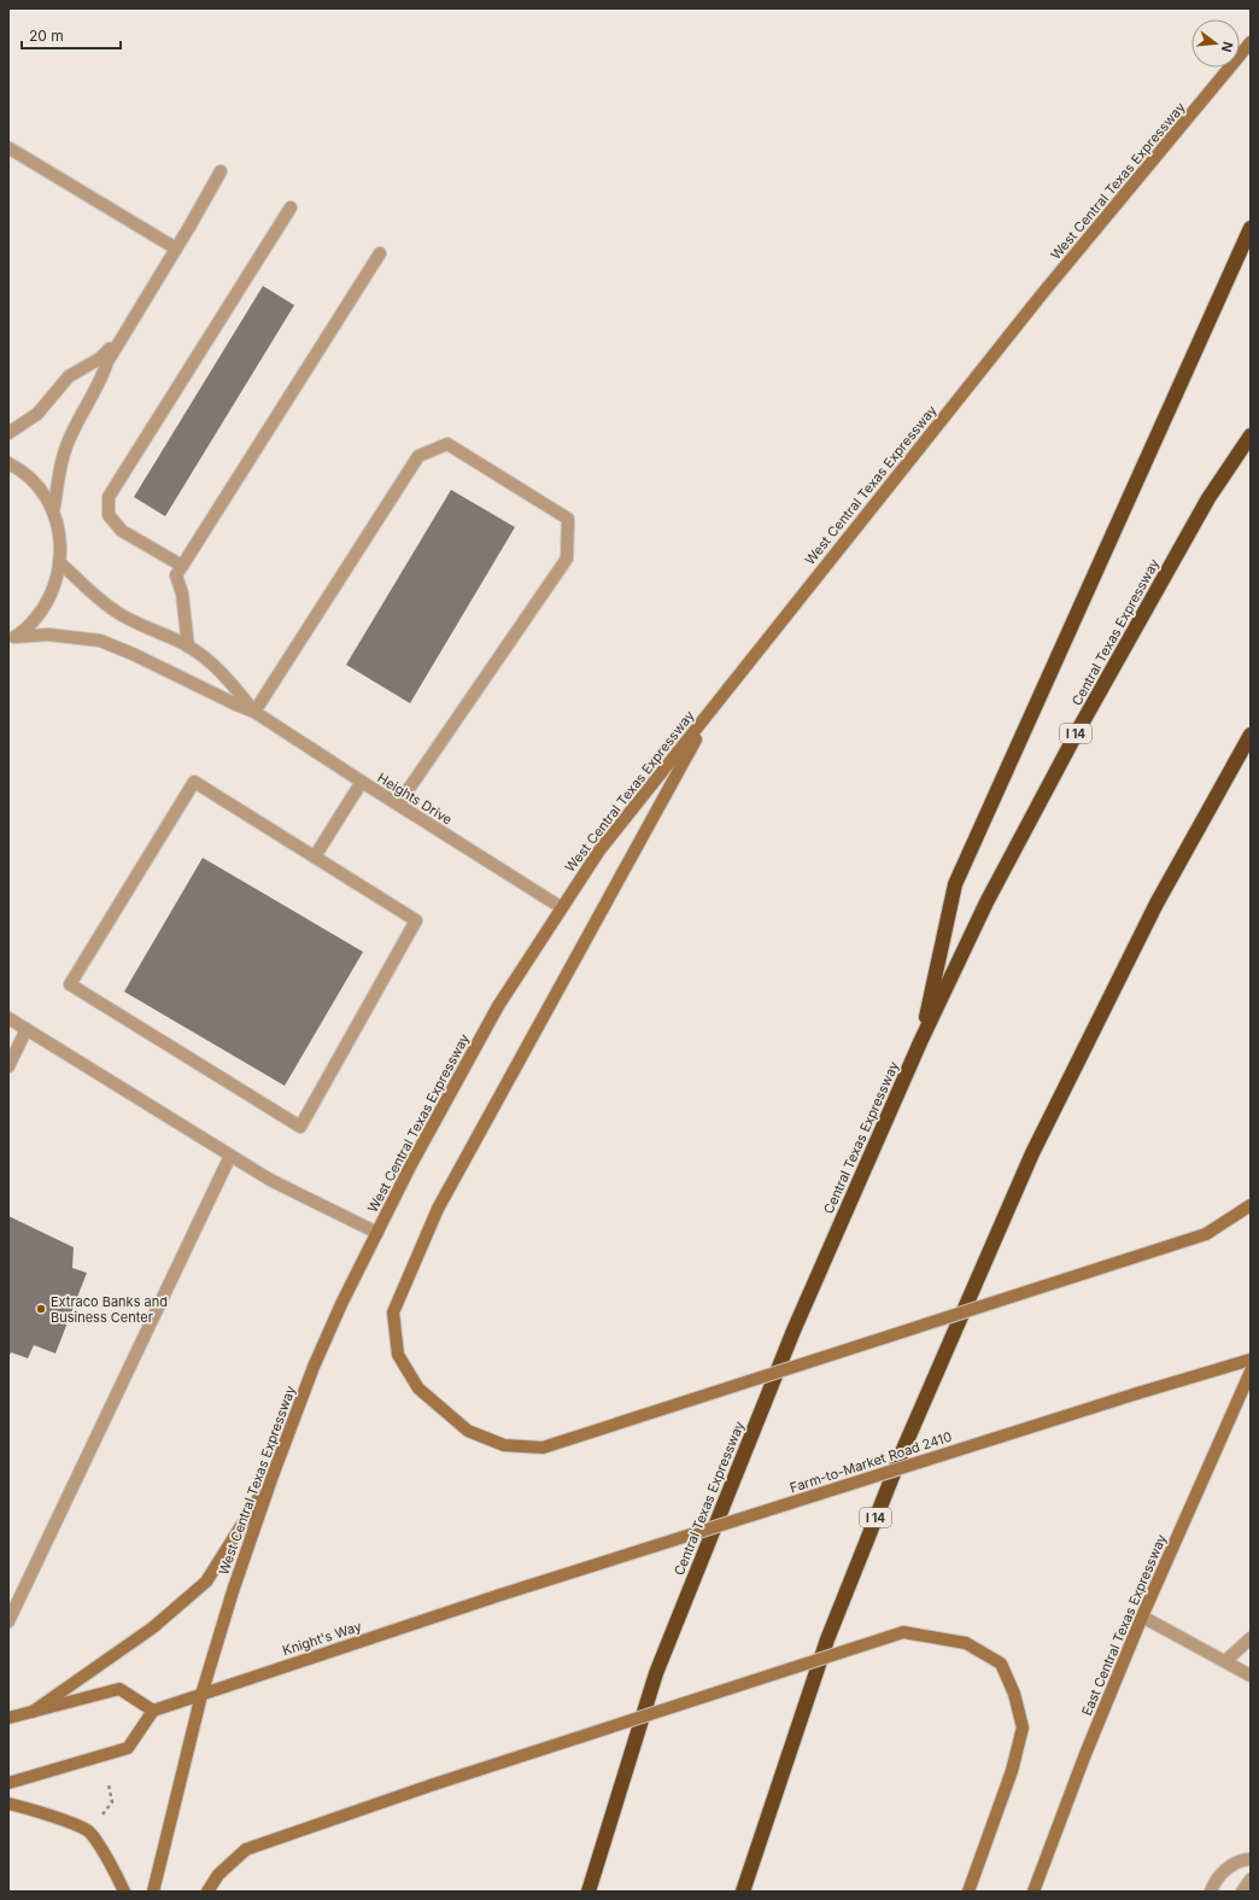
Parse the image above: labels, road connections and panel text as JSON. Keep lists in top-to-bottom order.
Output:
{
  "streets": {
    "highway": ["Central Texas Expressway", "I 14"],
    "main road": [
      "West Central Texas Expressway",
      "Farm-to-Market Road 2410",
      "East Central Texas Expressway",
      "Knight's Way"
    ],
    "street": ["Heights Drive"]
  },
  "crossings": [
    ["West Central Texas Expressway", "Heights Drive"],
    ["West Central Texas Expressway", "Knight's Way"],
    ["Farm-to-Market Road 2410", "Knight's Way"]
  ],
  "places": ["Extraco Banks and Business Center"],
  "scale_bar": "20 m",
  "north": "right"
}
